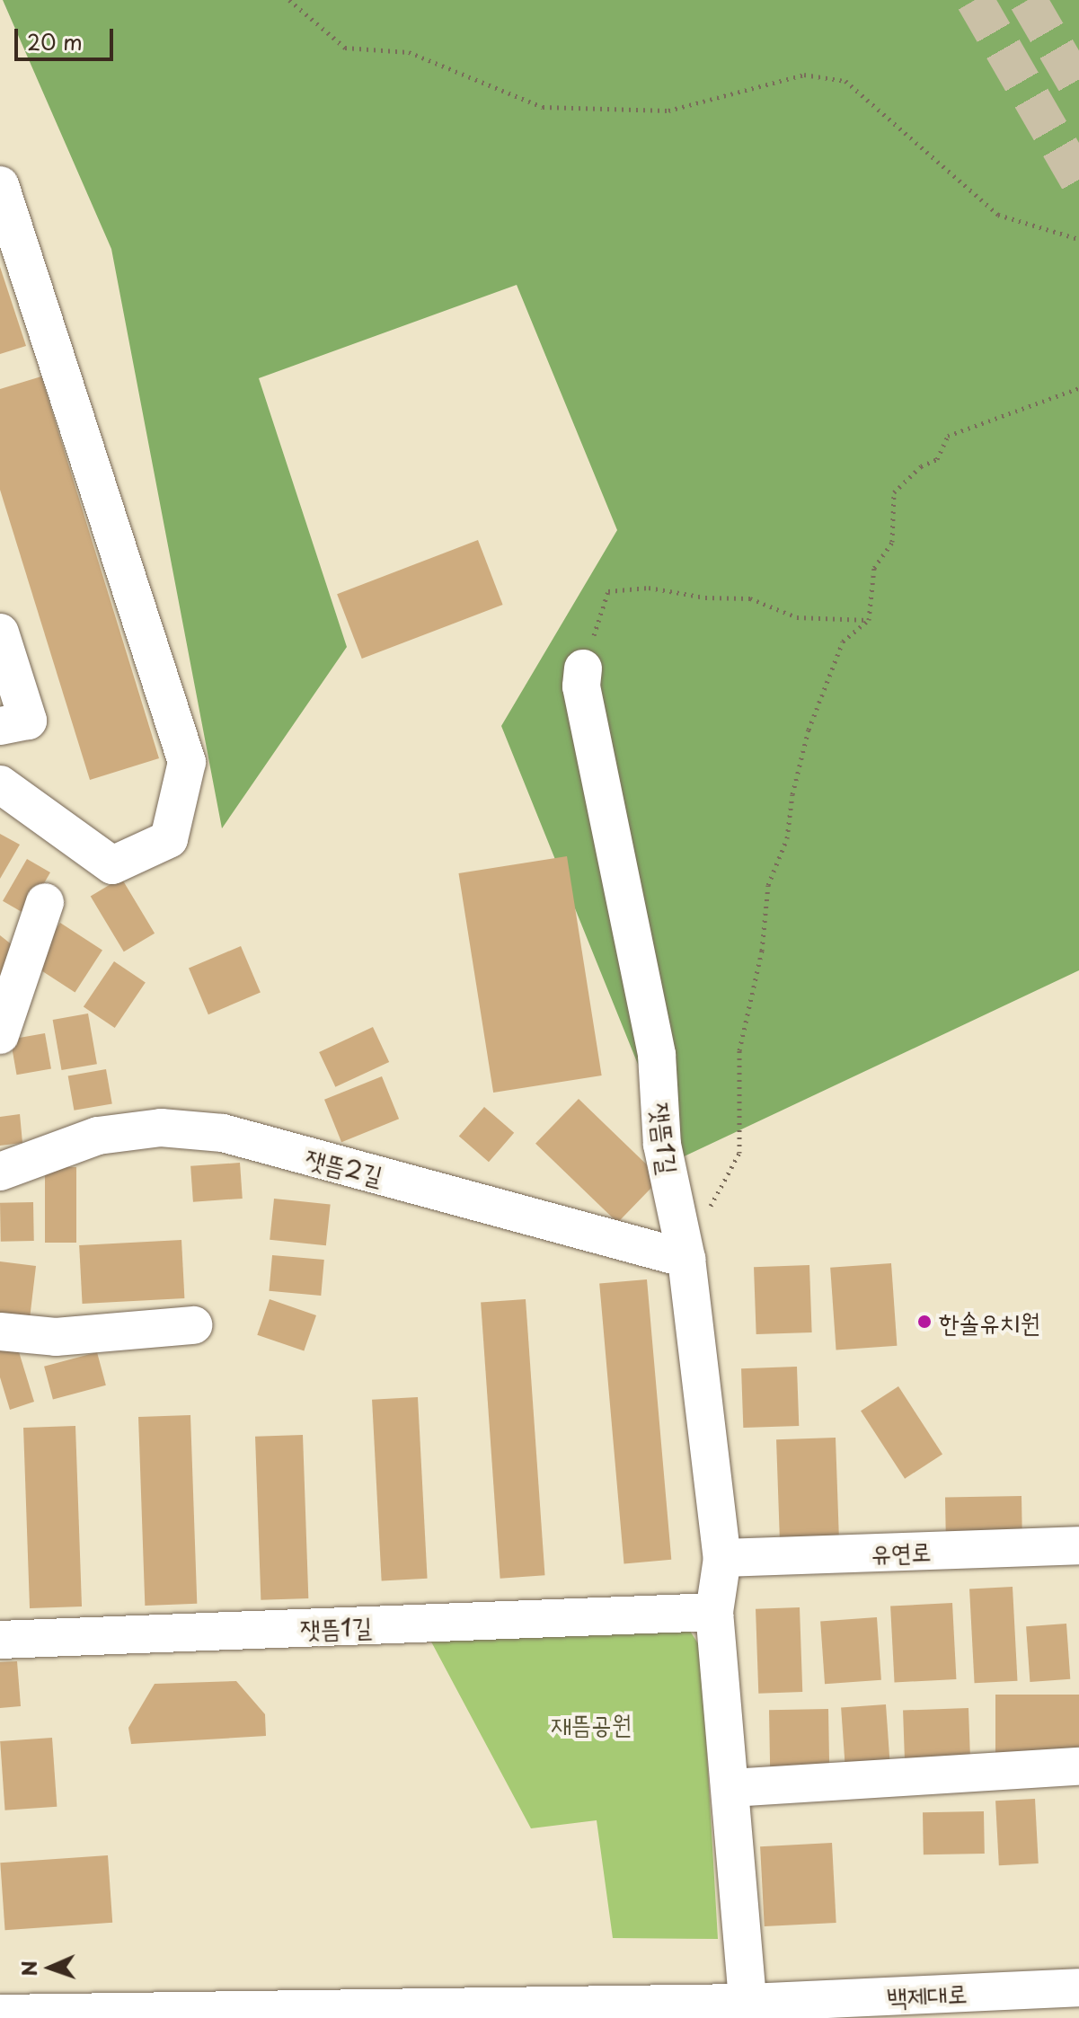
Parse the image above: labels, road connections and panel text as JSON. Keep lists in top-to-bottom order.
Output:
{
  "streets": {
    "street": [
      "잿뜸1길",
      "잿뜸2길",
      "유연로",
      "백제대로"
    ]
  },
  "crossings": [
    ["잿뜸1길", "잿뜸2길"],
    ["잿뜸1길", "유연로"],
    ["잿뜸1길", "백제대로"]
  ],
  "parks": ["재뜸공원"],
  "places": ["한솔유치원"],
  "scale_bar": "20 m",
  "north": "left"
}
